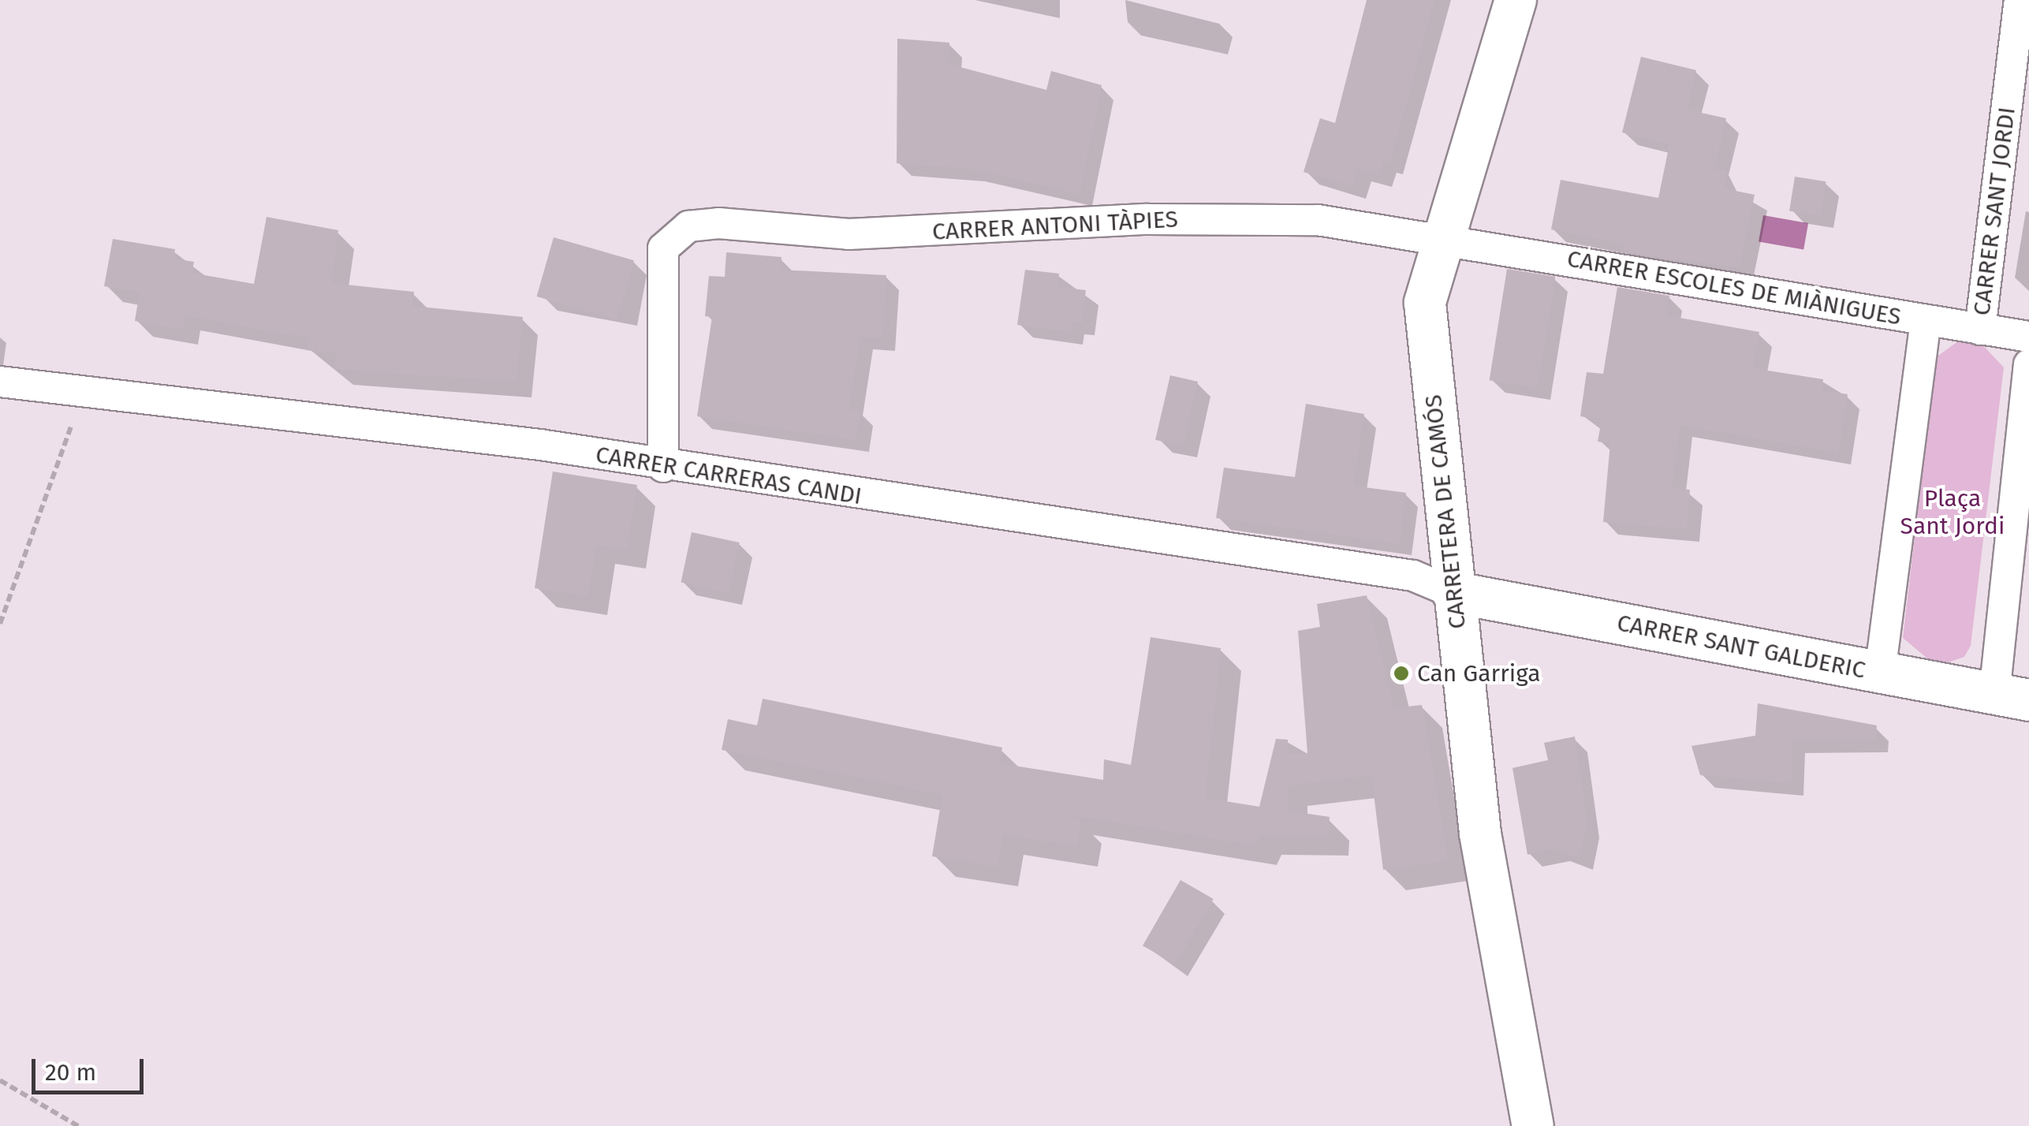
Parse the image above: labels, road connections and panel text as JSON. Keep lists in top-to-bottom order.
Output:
{
  "streets": {
    "street": [
      "CARRER SANT JORDI",
      "CARRER ANTONI TÀPIES",
      "CARRER ESCOLES DE MIÀNIGUES",
      "CARRER CARRERAS CANDI",
      "CARRETERA DE CAMÓS",
      "CARRER SANT GALDERIC"
    ]
  },
  "crossings": [
    ["CARRER SANT JORDI", "CARRER ESCOLES DE MIÀNIGUES"],
    ["CARRER ANTONI TÀPIES", "CARRER ESCOLES DE MIÀNIGUES"],
    ["CARRER ANTONI TÀPIES", "CARRER CARRERAS CANDI"],
    ["CARRER ANTONI TÀPIES", "CARRETERA DE CAMÓS"],
    ["CARRER ESCOLES DE MIÀNIGUES", "CARRETERA DE CAMÓS"],
    ["CARRER CARRERAS CANDI", "CARRETERA DE CAMÓS"],
    ["CARRER CARRERAS CANDI", "CARRER SANT GALDERIC"],
    ["CARRETERA DE CAMÓS", "CARRER SANT GALDERIC"]
  ],
  "parks": ["Plaça Sant Jordi"],
  "places": ["Can Garriga"],
  "scale_bar": "20 m"
}
